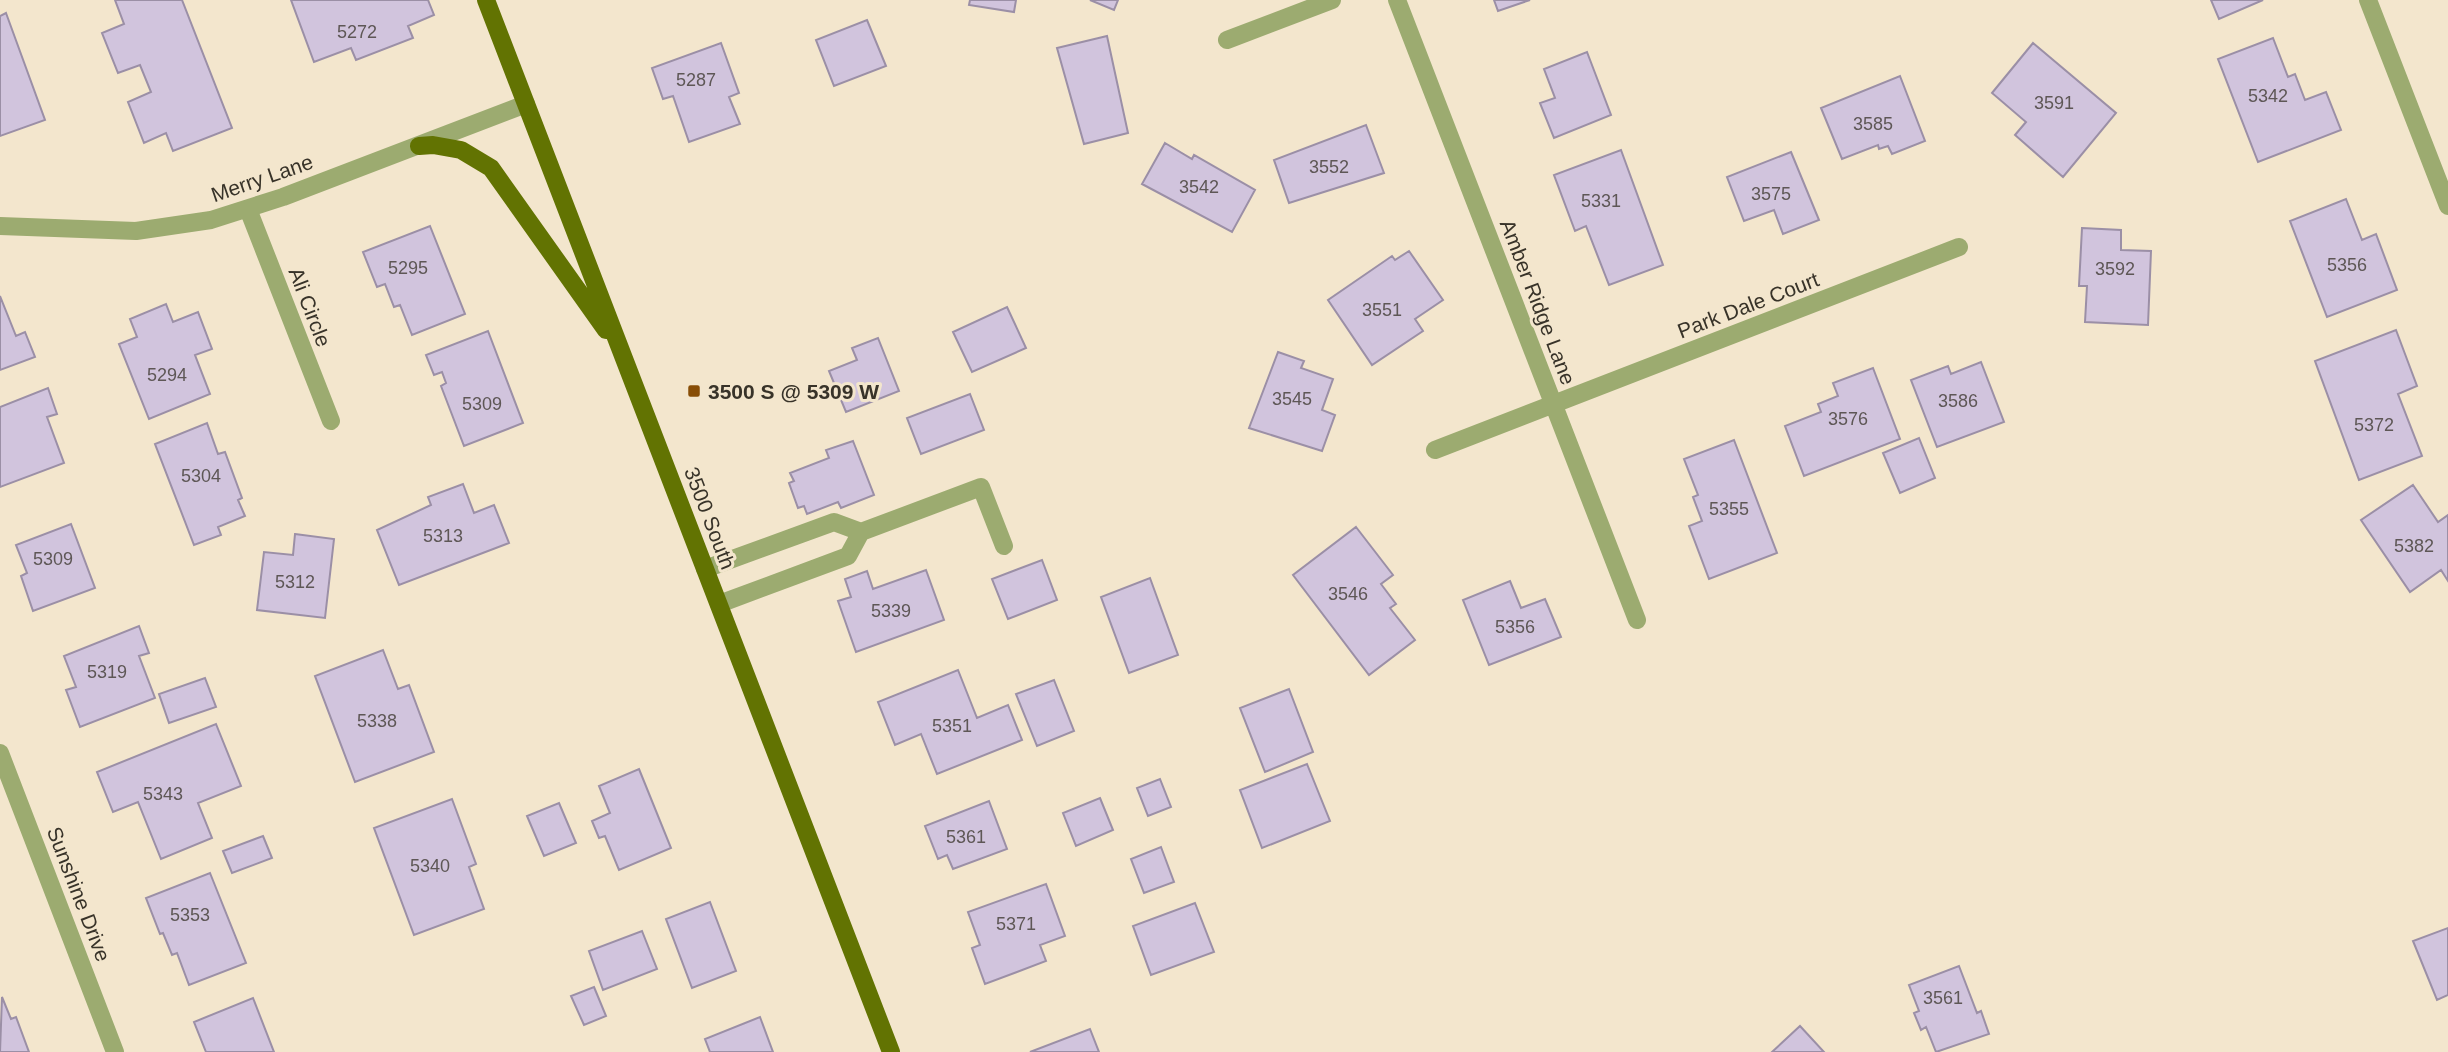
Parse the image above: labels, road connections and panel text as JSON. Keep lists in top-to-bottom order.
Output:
{
  "streets": {
    "main road": ["3500 South"],
    "street": [
      "Merry Lane",
      "Amber Ridge Lane",
      "Park Dale Court",
      "Ali Circle",
      "Sunshine Drive"
    ]
  },
  "crossings": [
    ["Merry Lane", "Ali Circle"],
    ["Merry Lane", "3500 South"],
    ["Amber Ridge Lane", "Park Dale Court"]
  ],
  "places": {
    "transit": ["3500 S @ 5309 W"]
  },
  "house_numbers": [
    "5272",
    "5287",
    "5342",
    "3591",
    "3585",
    "3552",
    "3542",
    "3575",
    "5331",
    "5356",
    "5295",
    "3592",
    "3551",
    "5294",
    "3545",
    "3586",
    "5309",
    "3576",
    "5372",
    "5304",
    "5355",
    "5313",
    "5382",
    "5309",
    "5312",
    "3546",
    "5339",
    "5356",
    "5319",
    "5338",
    "5351",
    "5343",
    "5361",
    "5340",
    "5353",
    "5371",
    "3561"
  ]
}
